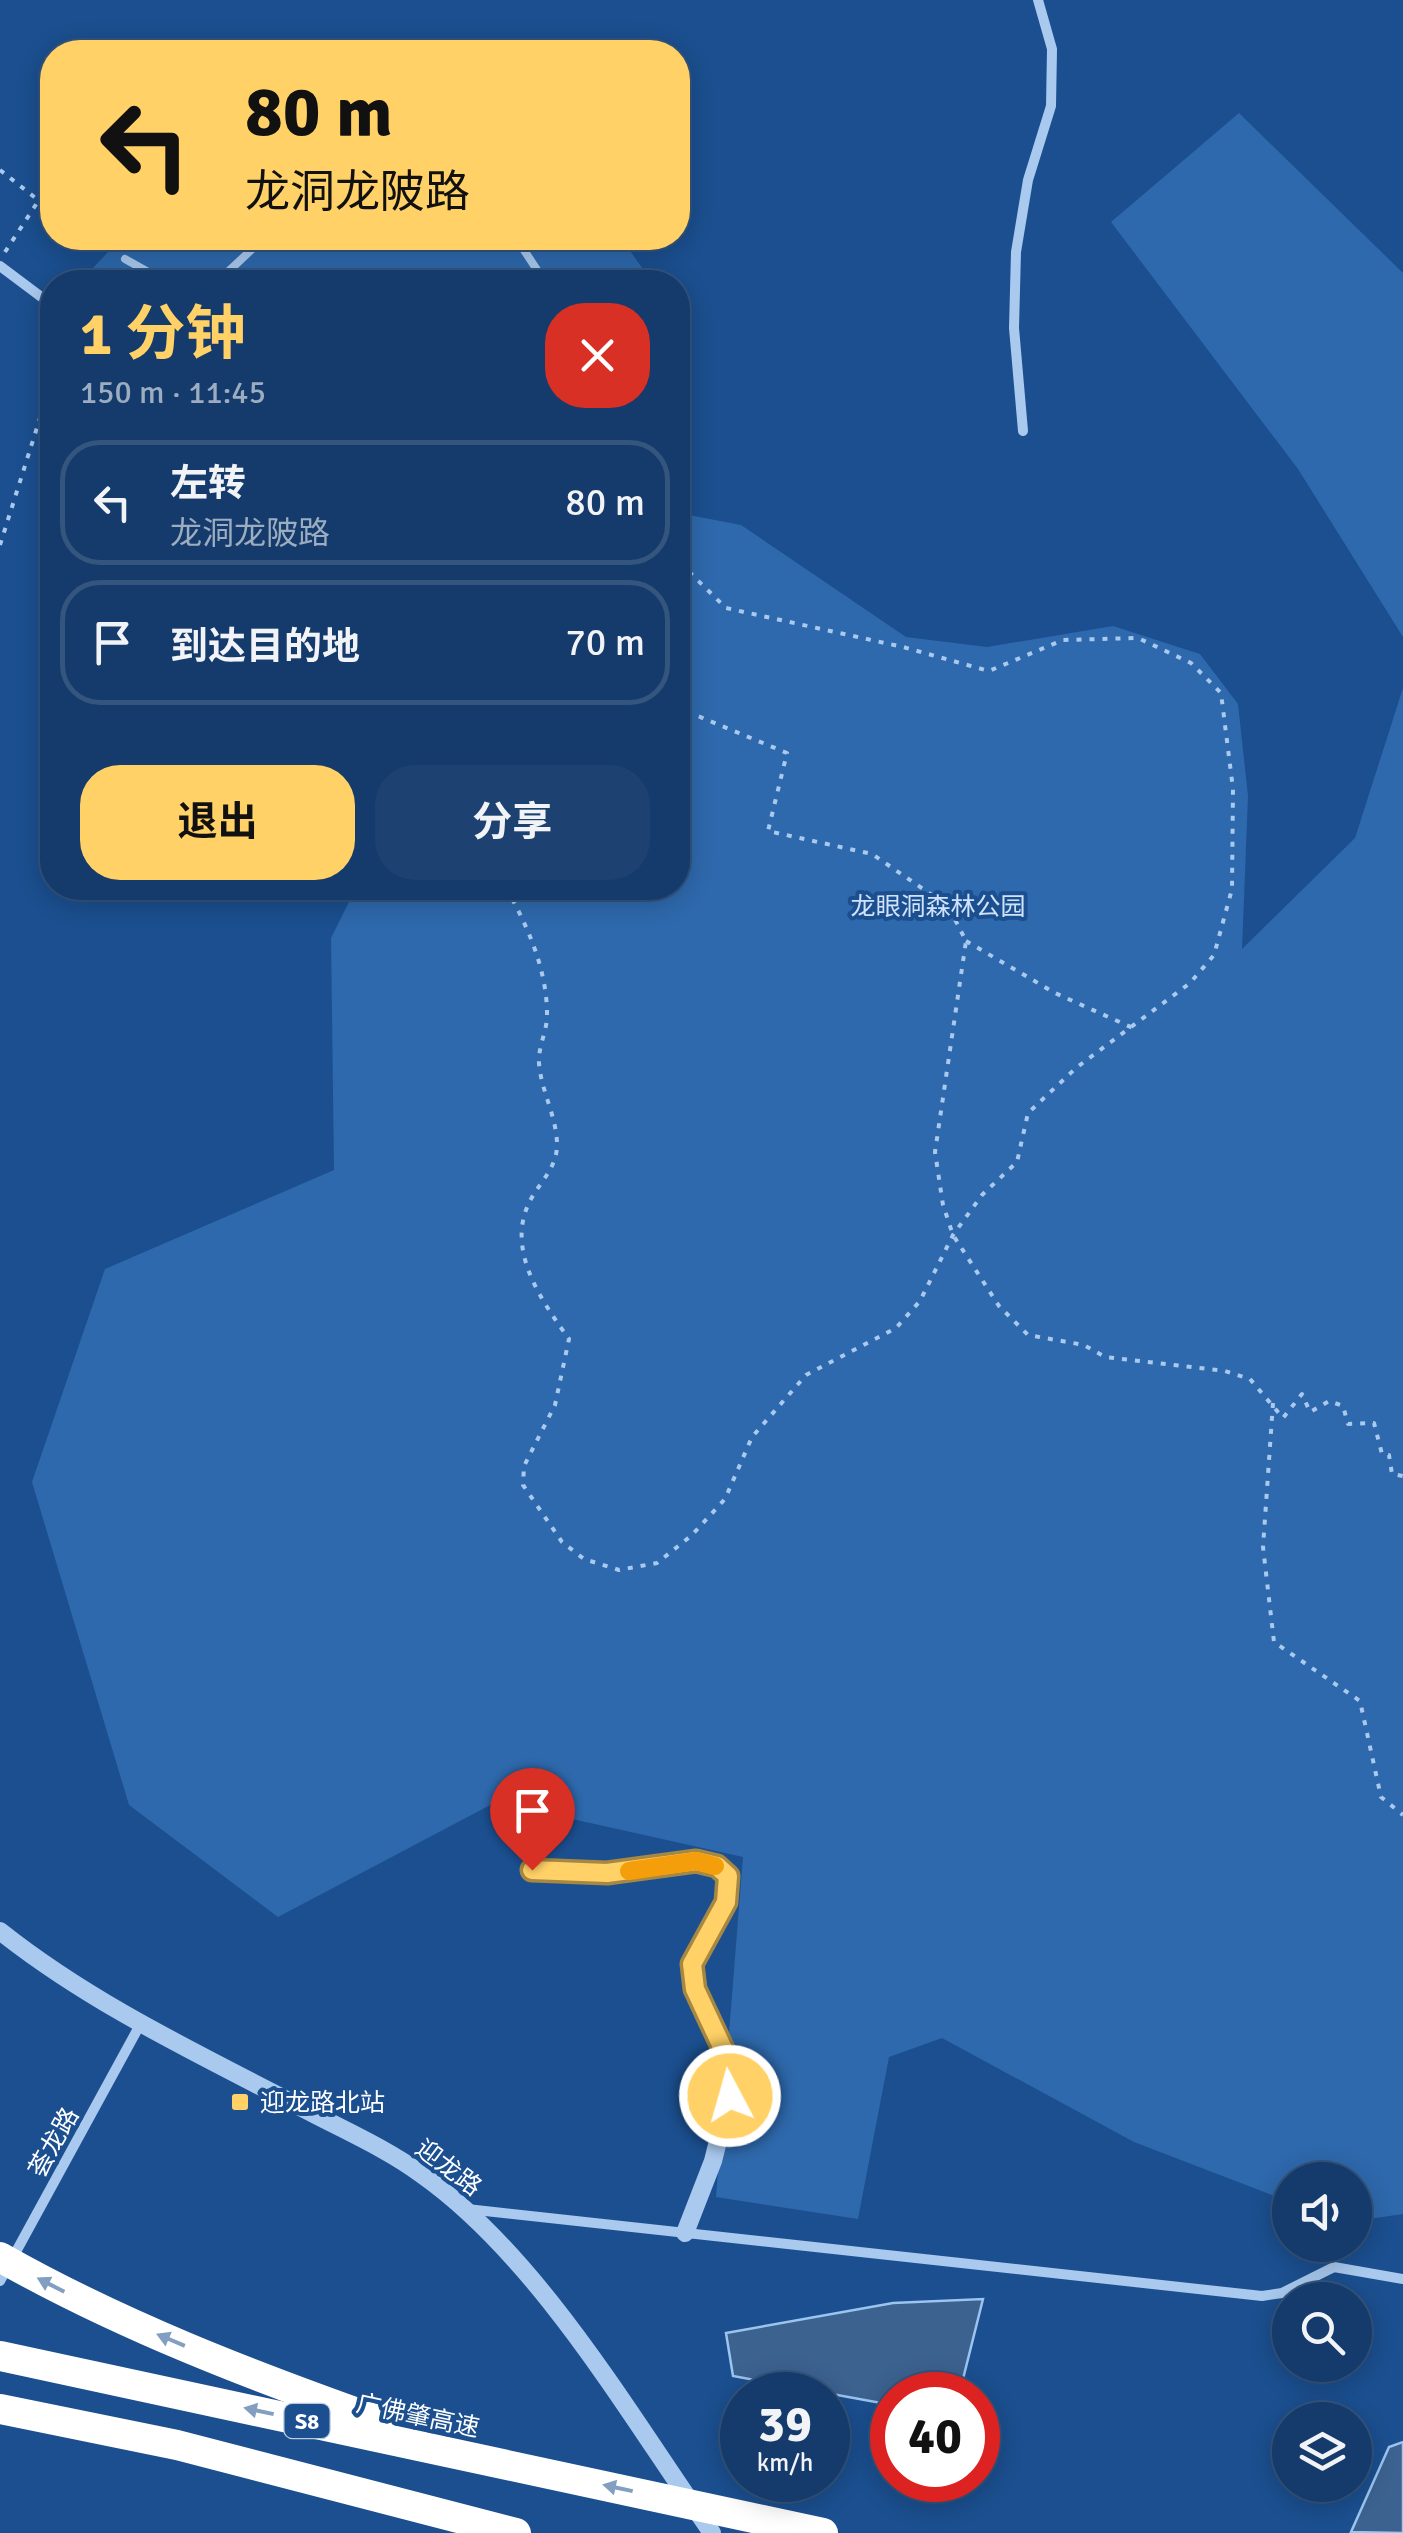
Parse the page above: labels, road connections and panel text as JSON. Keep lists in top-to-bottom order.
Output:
{
  "streets": {
    "highway": ["广佛肇高速", "S8"],
    "street": ["荟龙路", "迎龙路"]
  },
  "crossings": [
    ["荟龙路", "迎龙路"]
  ],
  "parks": ["龙眼洞森林公园"],
  "places": {
    "transit": ["迎龙路北站"]
  },
  "page": {
    "turn": ["80 m", "龙洞龙陂路"],
    "heading": ["1 分钟", "150 m · 11:45"],
    "list": [
      {
        "name": "左转",
        "note": "龙洞龙陂路",
        "value": "80 m"
      },
      {
        "name": "到达目的地",
        "value": "70 m"
      }
    ],
    "buttons": ["退出", "分享"],
    "speed": "39 km/h",
    "limit": "40"
  }
}
